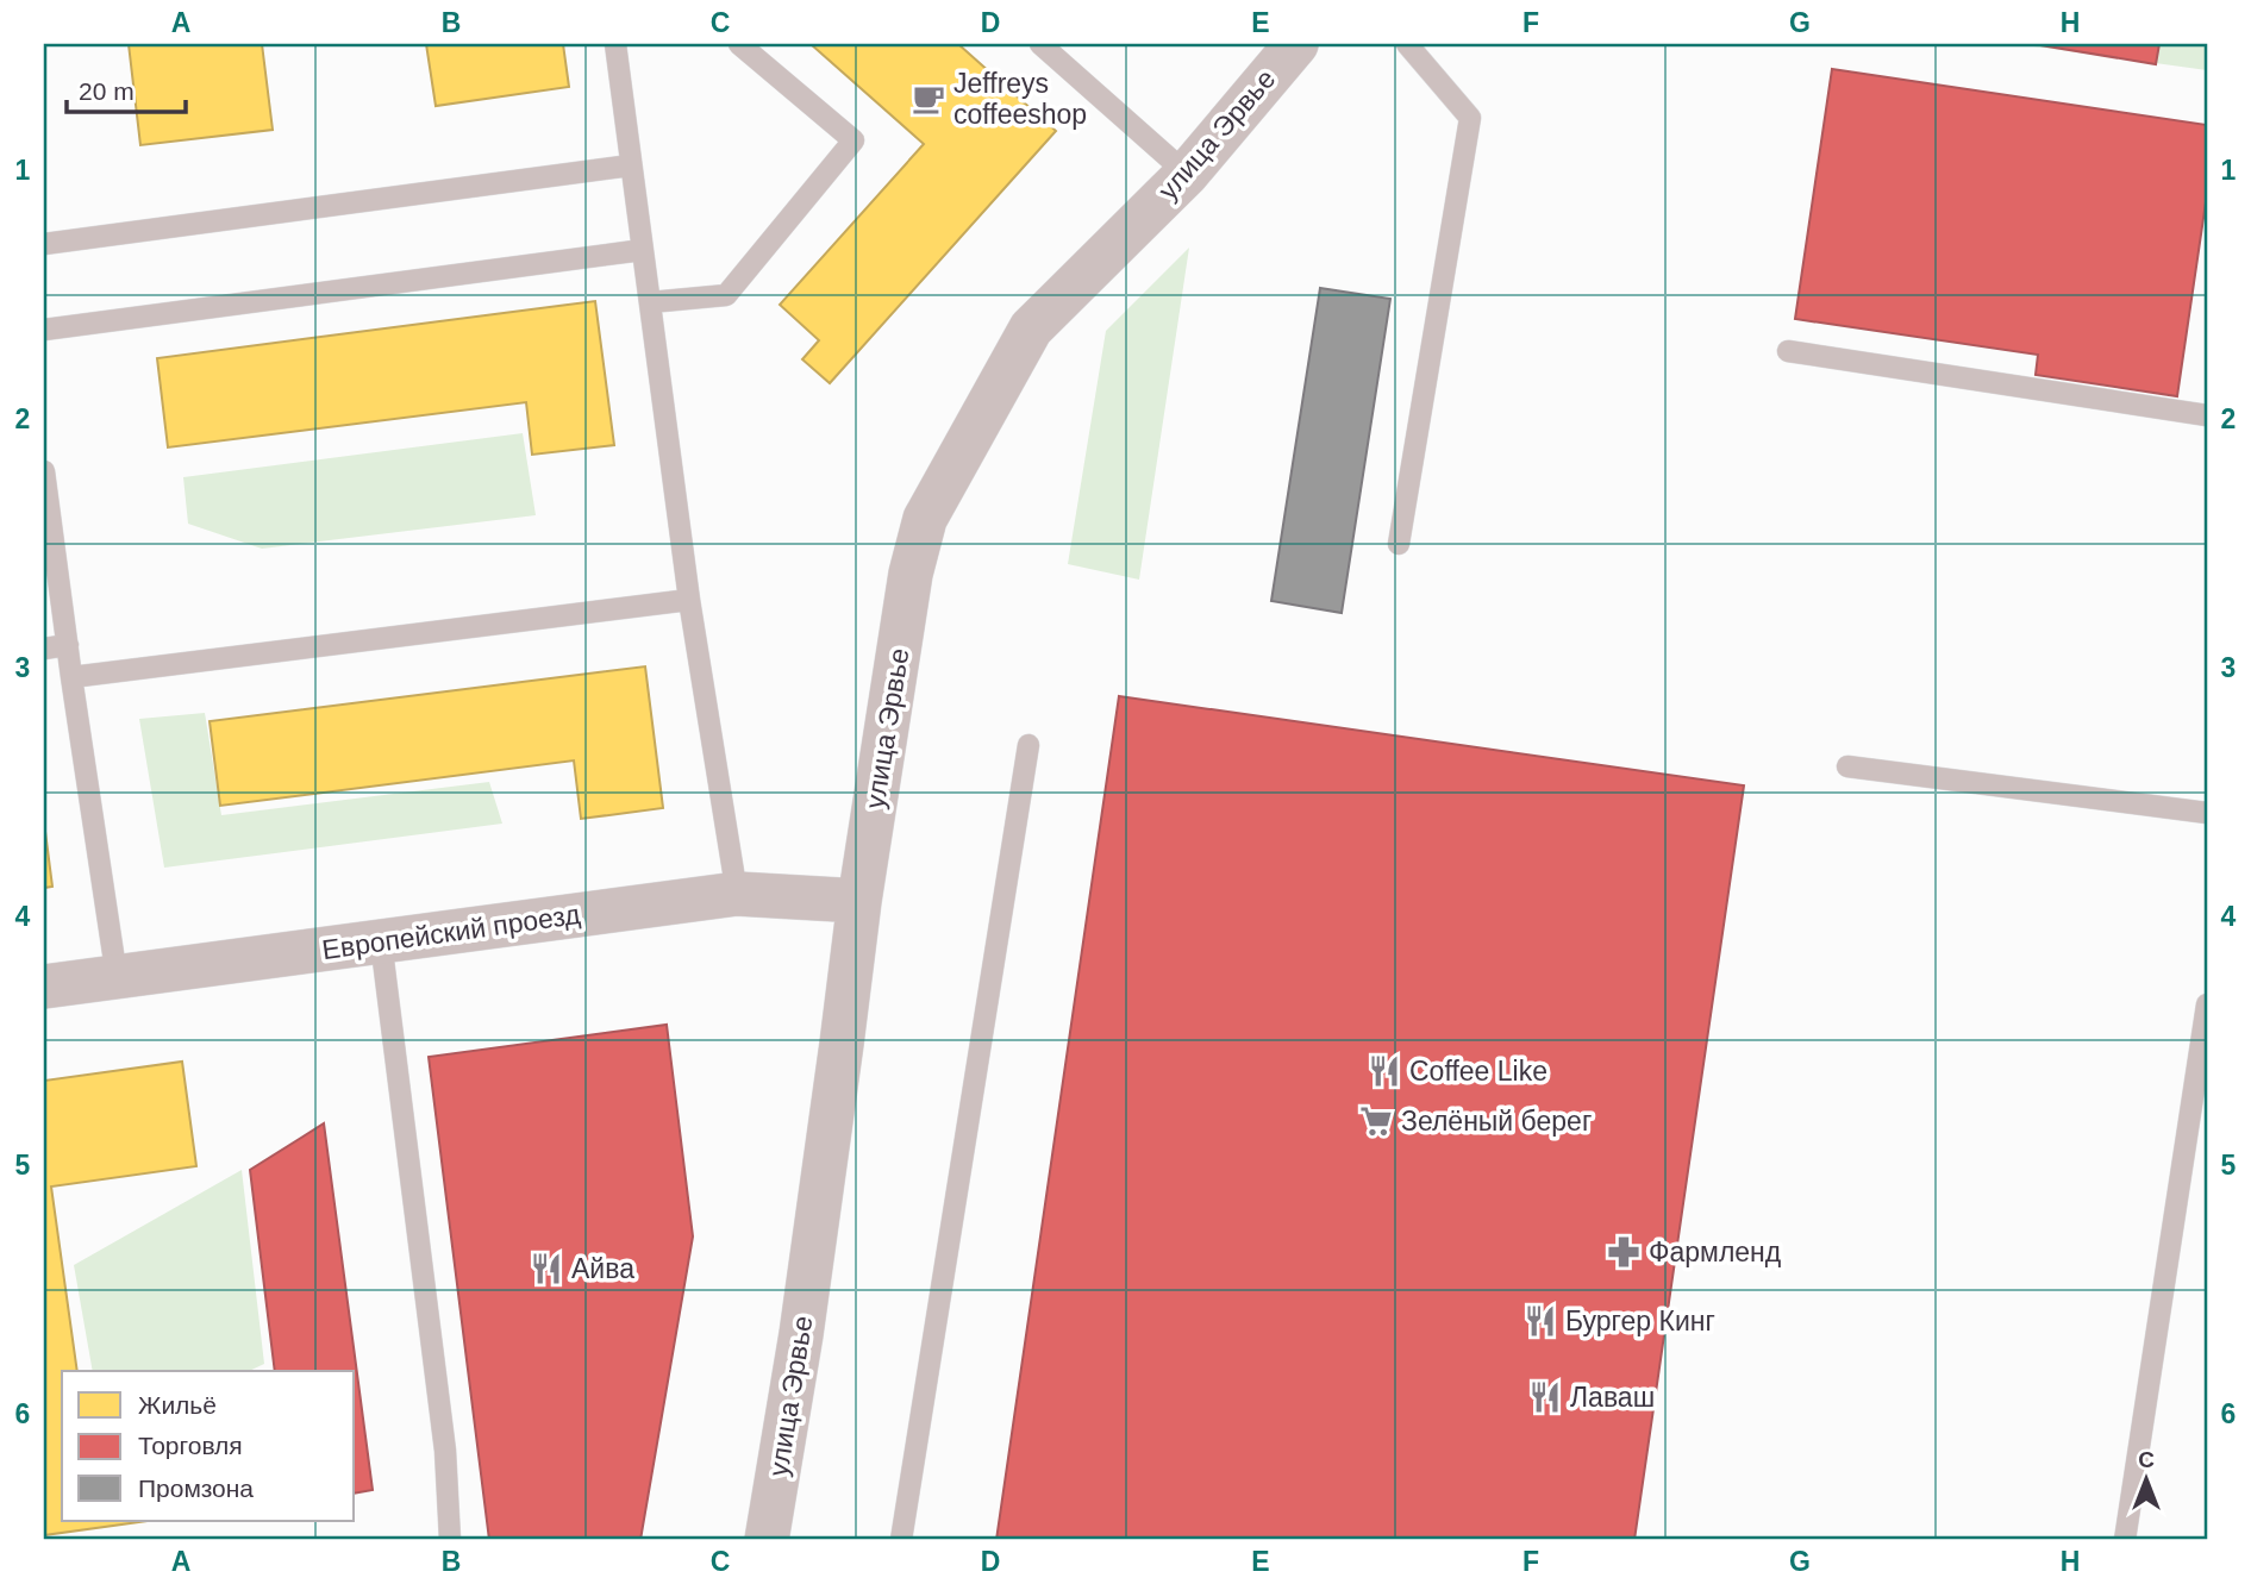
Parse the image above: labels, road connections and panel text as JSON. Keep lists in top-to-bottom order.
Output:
{
  "streets": {
    "street": ["улица Эрвье", "Европейский проезд"]
  },
  "crossings": [
    ["улица Эрвье", "Европейский проезд"]
  ],
  "places": {
    "cafe": ["Jeffreys coffeeshop"],
    "restaurant": [
      "Coffee Like",
      "Айва",
      "Бургер Кинг",
      "Лаваш"
    ],
    "supermarket": ["Зелёный берег"],
    "pharmacy": ["Фармленд"]
  },
  "legend": ["Жильё", "Торговля", "Промзона"],
  "scale_bar": "20 m",
  "north": "top",
  "grid": {
    "columns": [
      "A",
      "B",
      "C",
      "D",
      "E",
      "F",
      "G",
      "H"
    ],
    "rows": [
      "1",
      "2",
      "3",
      "4",
      "5",
      "6"
    ]
  }
}
